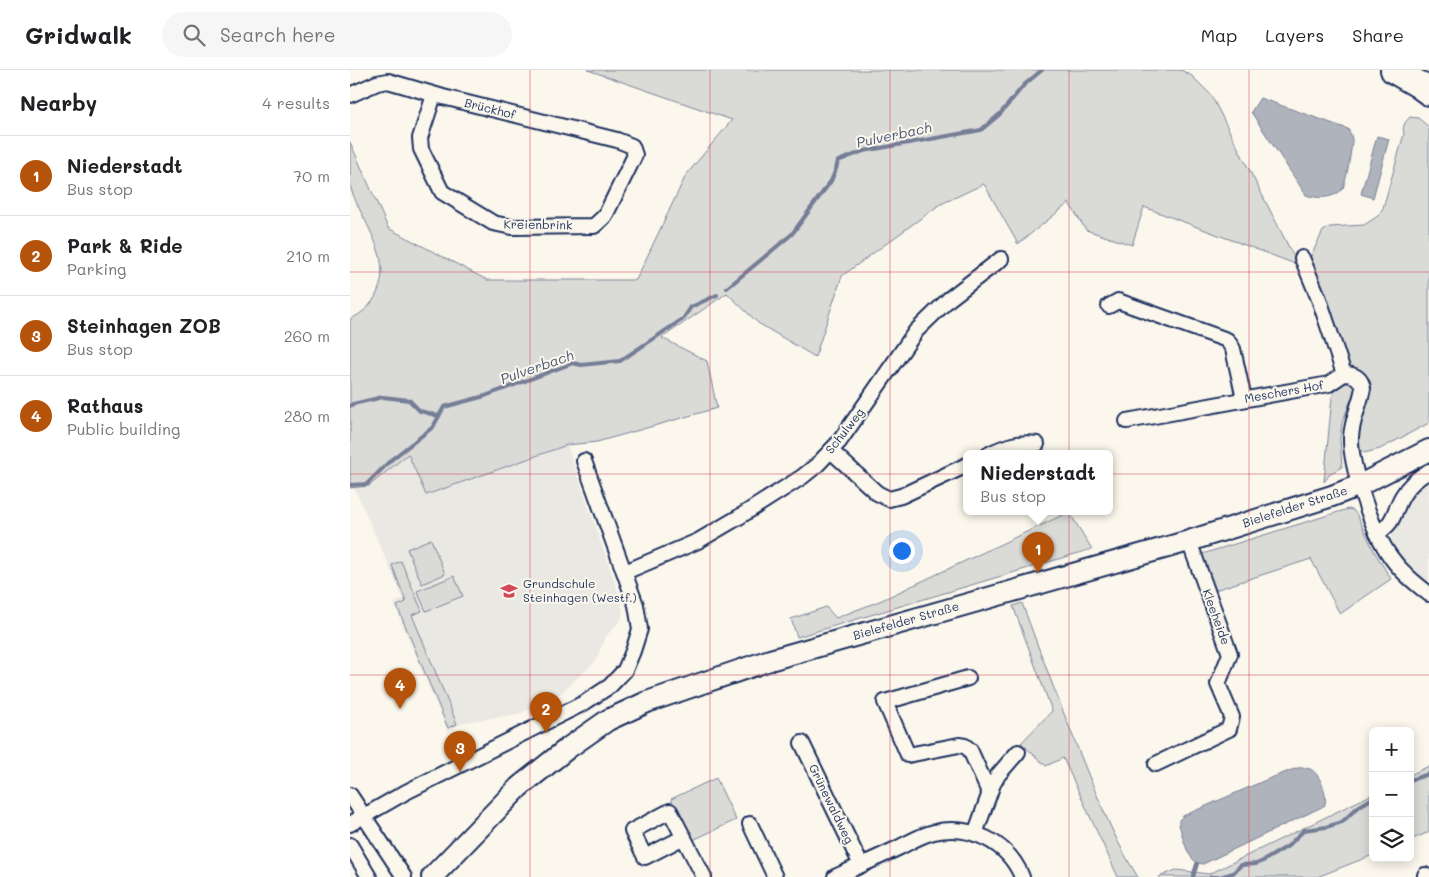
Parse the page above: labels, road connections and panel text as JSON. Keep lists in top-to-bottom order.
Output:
{
  "streets": {
    "main road": ["Bielefelder Straße"],
    "street": [
      "Brückhof",
      "Kreienbrink",
      "Meschers Hof",
      "Schulweg",
      "Kleeheide",
      "Grünewaldweg"
    ]
  },
  "crossings": [
    ["Brückhof", "Kreienbrink"],
    ["Bielefelder Straße", "Kleeheide"]
  ],
  "water": ["Pulverbach"],
  "places": {
    "school or university": ["Grundschule Steinhagen (Westf.)"]
  },
  "page": {
    "header": "Gridwalk",
    "search": "Search here",
    "nav": ["Map", "Layers", "Share"],
    "heading": ["Nearby", "4 results"],
    "list": [
      {
        "mark": "1",
        "name": "Niederstadt",
        "note": "Bus stop",
        "value": "70 m"
      },
      {
        "mark": "2",
        "name": "Park & Ride",
        "note": "Parking",
        "value": "210 m"
      },
      {
        "mark": "3",
        "name": "Steinhagen ZOB",
        "note": "Bus stop",
        "value": "260 m"
      },
      {
        "mark": "4",
        "name": "Rathaus",
        "note": "Public building",
        "value": "280 m"
      }
    ],
    "popup": ["Niederstadt", "Bus stop"],
    "pins": [
      "1",
      "4",
      "2",
      "3"
    ],
    "map_buttons": ["+", "−"]
  }
}
